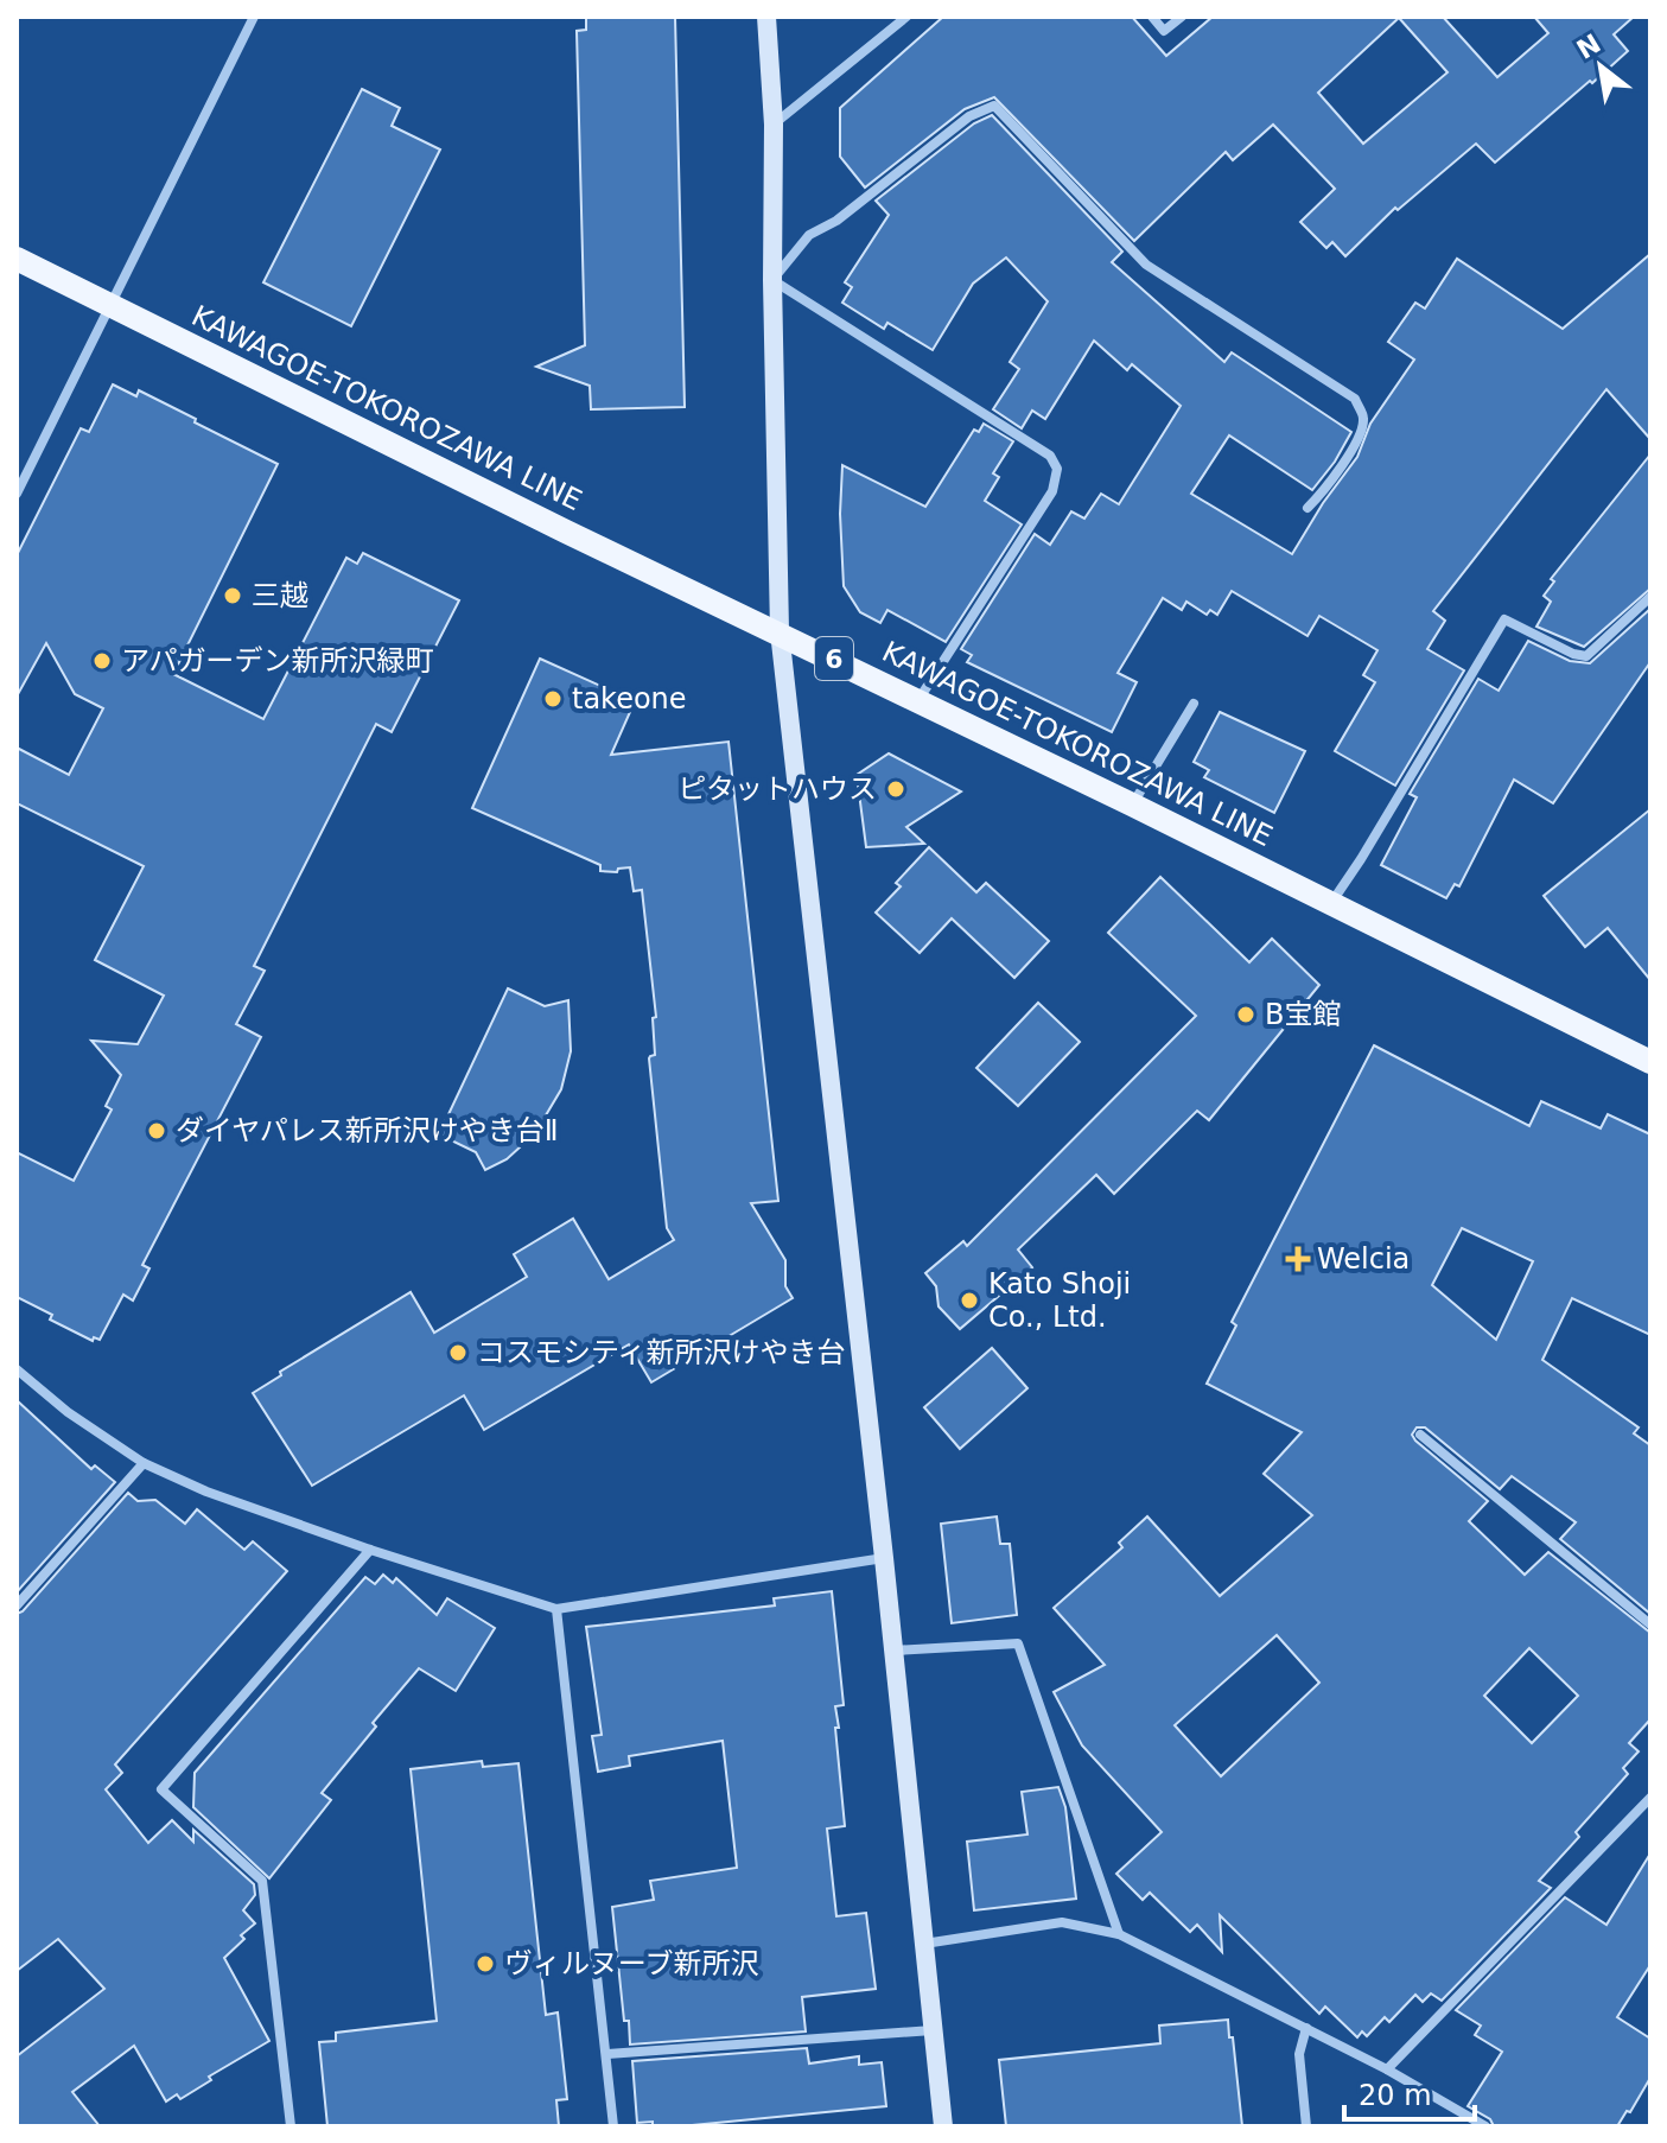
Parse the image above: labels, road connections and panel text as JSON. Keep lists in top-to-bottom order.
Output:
{
  "streets": {
    "main road": ["KAWAGOE-TOKOROZAWA LINE", "6"]
  },
  "places": {
    "other": [
      "三越",
      "アパガーデン新所沢緑町",
      "takeone",
      "ピタットハウス",
      "B宝館",
      "ダイヤパレス新所沢けやき台Ⅱ",
      "Kato Shoji Co., Ltd.",
      "コスモシティ新所沢けやき台",
      "ヴィルヌーブ新所沢"
    ],
    "health": ["Welcia"]
  },
  "scale_bar": "20 m",
  "north": "top left"
}
